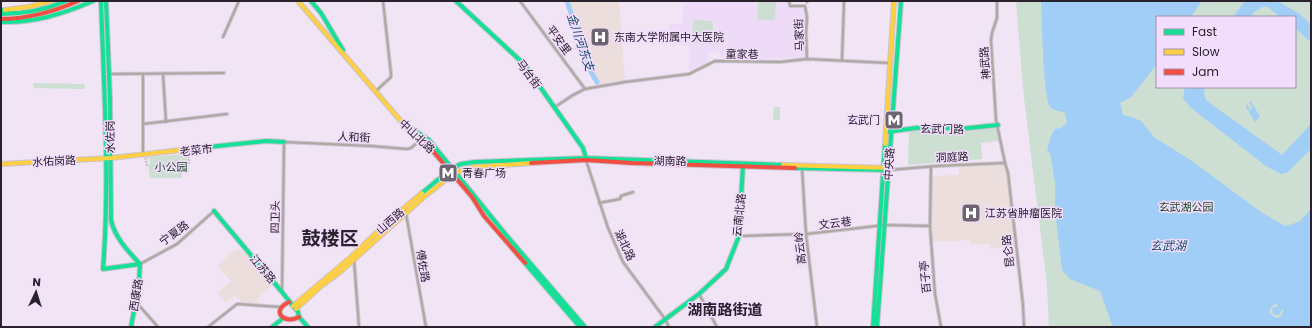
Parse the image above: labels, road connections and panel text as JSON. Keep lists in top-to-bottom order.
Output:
{
  "streets": {
    "main road": [
      "马台街",
      "玄武门路",
      "中山北路",
      "水佐岗",
      "老菜市",
      "水佑岗路",
      "湖南路",
      "中央路",
      "云南北路",
      "山西路",
      "江苏路",
      "西康路"
    ],
    "street": [
      "马家街",
      "平安里",
      "童家巷",
      "神武路",
      "人和街",
      "洞庭路",
      "四卫头",
      "文云巷",
      "宁夏路",
      "湖北路",
      "高云岭",
      "昆仑路",
      "傅佐路",
      "百子亭"
    ]
  },
  "crossings": [
    ["马家街", "童家巷"],
    ["平安里", "童家巷"],
    ["童家巷", "马台街"],
    ["童家巷", "中央路"],
    ["神武路", "玄武门路"],
    ["神武路", "洞庭路"],
    ["神武路", "昆仑路"],
    ["马台街", "湖南路"],
    ["马台街", "湖北路"],
    ["玄武门路", "中央路"],
    ["中山北路", "人和街"],
    ["中山北路", "湖南路"],
    ["中山北路", "山西路"],
    ["水佐岗", "老菜市"],
    ["水佐岗", "水佑岗路"],
    ["水佐岗", "宁夏路"],
    ["水佐岗", "西康路"],
    ["人和街", "老菜市"],
    ["人和街", "四卫头"],
    ["老菜市", "水佑岗路"],
    ["老菜市", "四卫头"],
    ["洞庭路", "湖南路"],
    ["洞庭路", "中央路"],
    ["洞庭路", "昆仑路"],
    ["洞庭路", "百子亭"],
    ["湖南路", "中央路"],
    ["湖南路", "云南北路"],
    ["湖南路", "山西路"],
    ["湖南路", "湖北路"],
    ["湖南路", "高云岭"],
    ["中央路", "文云巷"],
    ["云南北路", "文云巷"],
    ["云南北路", "湖北路"],
    ["四卫头", "江苏路"],
    ["山西路", "傅佐路"],
    ["山西路", "江苏路"],
    ["文云巷", "高云岭"],
    ["宁夏路", "江苏路"],
    ["宁夏路", "西康路"]
  ],
  "districts": ["鼓楼区", "湖南路街道"],
  "water": ["金川河东支", "玄武湖"],
  "parks": ["小公园", "玄武湖公园"],
  "places": {
    "hospital": ["东南大学附属中大医院", "江苏省肿瘤医院"],
    "metro station": ["玄武门", "青春广场"]
  },
  "legend": ["Fast", "Slow", "Jam"],
  "north": "top"
}
